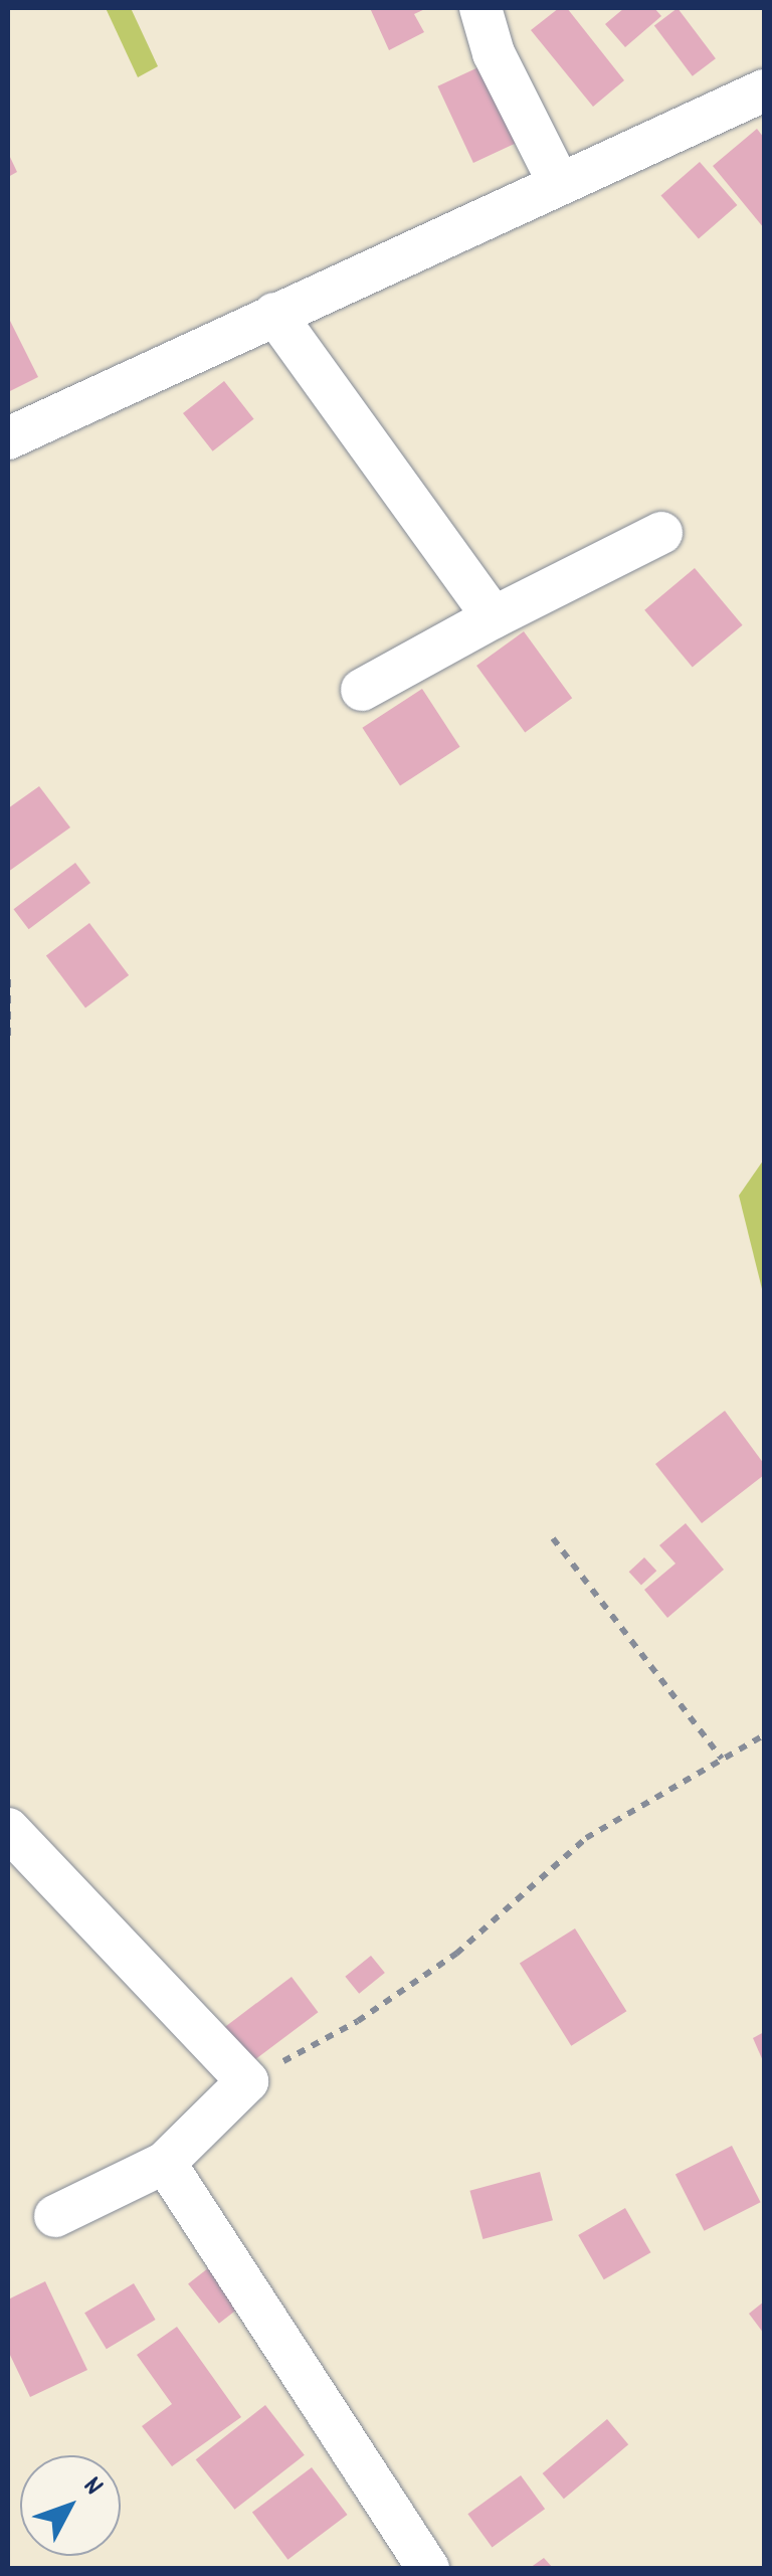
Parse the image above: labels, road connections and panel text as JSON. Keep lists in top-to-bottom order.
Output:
{
  "north": "top right"
}
